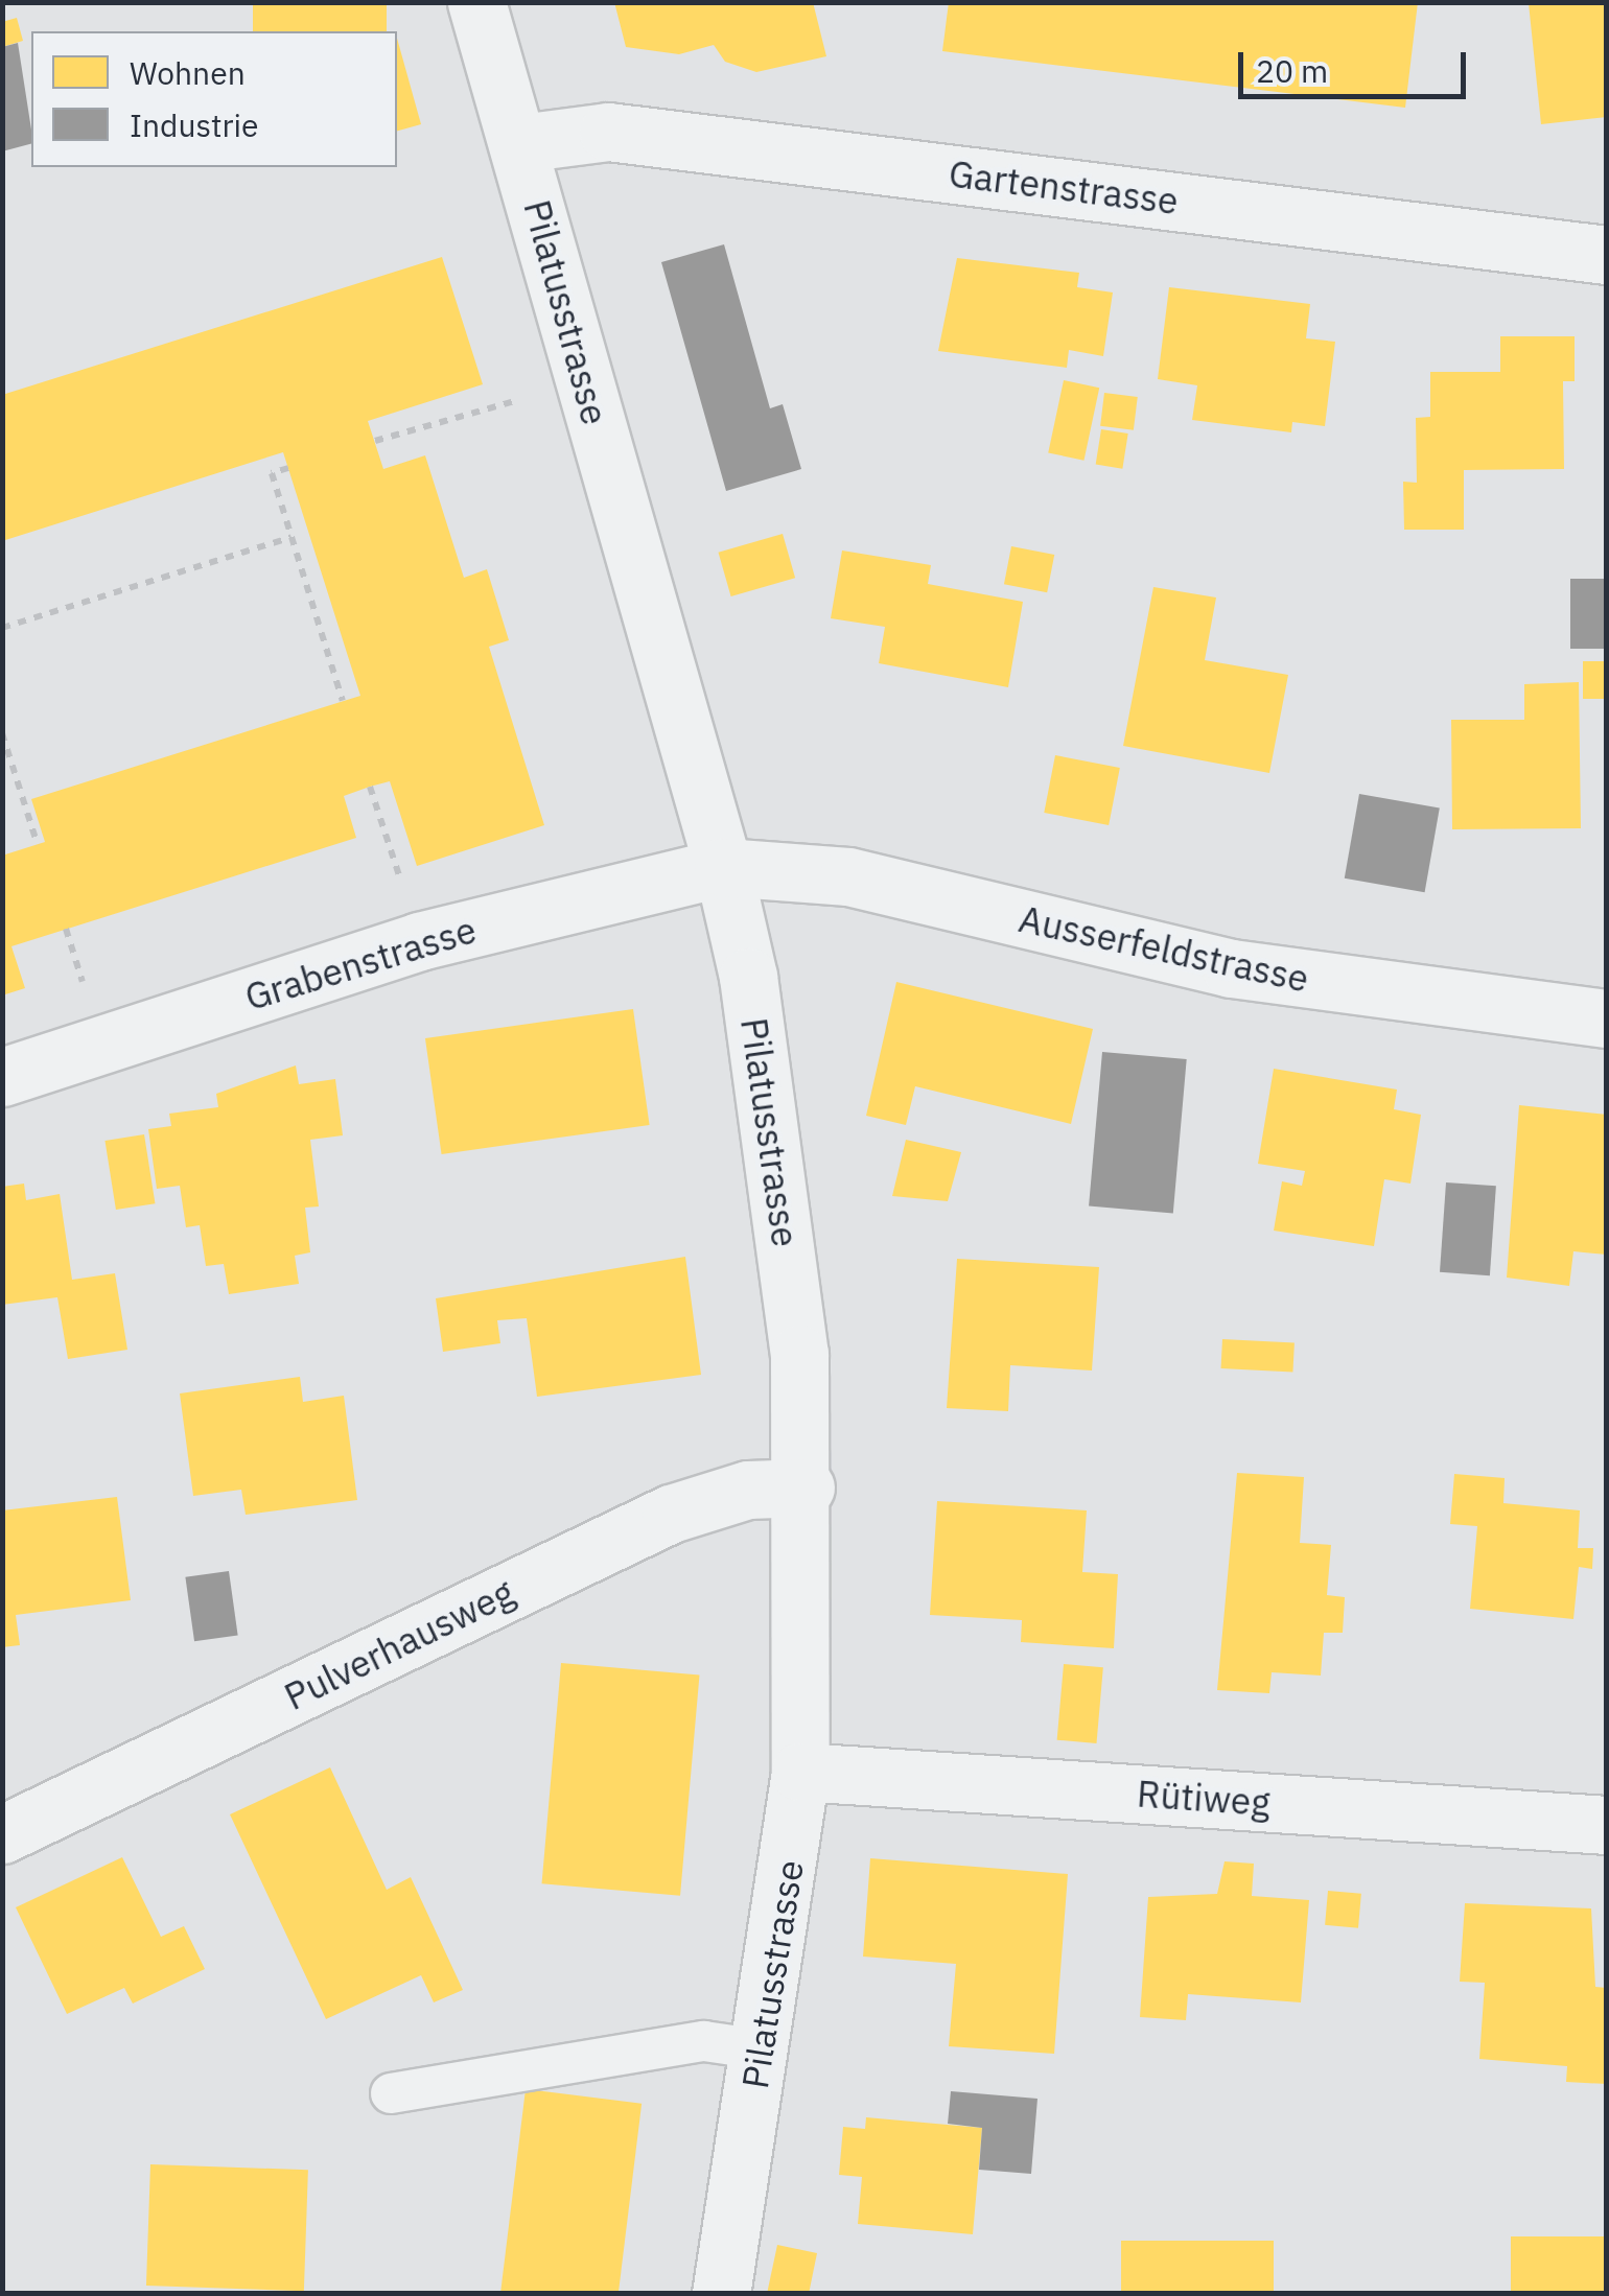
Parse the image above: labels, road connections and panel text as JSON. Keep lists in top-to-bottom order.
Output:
{
  "streets": {
    "street": [
      "Gartenstrasse",
      "Pilatusstrasse",
      "Ausserfeldstrasse",
      "Grabenstrasse",
      "Pulverhausweg",
      "Rütiweg"
    ]
  },
  "crossings": [
    ["Gartenstrasse", "Pilatusstrasse"],
    ["Pilatusstrasse", "Ausserfeldstrasse"],
    ["Pilatusstrasse", "Grabenstrasse"],
    ["Pilatusstrasse", "Pulverhausweg"],
    ["Pilatusstrasse", "Rütiweg"],
    ["Ausserfeldstrasse", "Grabenstrasse"]
  ],
  "legend": ["Wohnen", "Industrie"],
  "scale_bar": "20 m"
}
